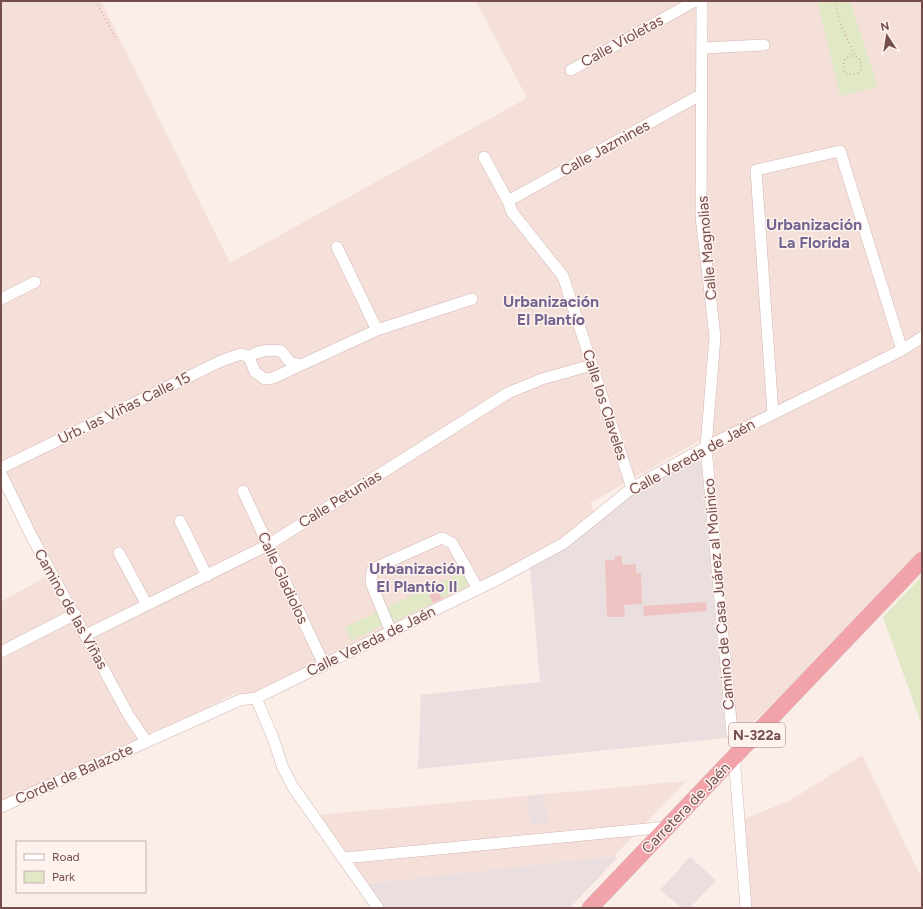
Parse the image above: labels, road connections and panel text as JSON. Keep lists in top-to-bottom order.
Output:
{
  "streets": {
    "highway": ["N-322a", "Carretera de Jaén"],
    "street": [
      "Calle Violetas",
      "Calle Jazmines",
      "Calle Magnolias",
      "Calle los Claveles",
      "Urb. las Viñas Calle 15",
      "Calle Vereda de Jaén",
      "Calle Petunias",
      "Calle Gladiolos",
      "Camino de Casa Juárez al Molinico",
      "Camino de las Viñas",
      "Cordel de Balazote"
    ]
  },
  "crossings": [
    ["Calle Jazmines", "Calle Magnolias"],
    ["Calle Jazmines", "Calle los Claveles"],
    ["Calle Magnolias", "Calle Vereda de Jaén"],
    ["Calle Magnolias", "Camino de Casa Juárez al Molinico"],
    ["Calle los Claveles", "Calle Vereda de Jaén"],
    ["Calle los Claveles", "Calle Petunias"],
    ["Calle Vereda de Jaén", "Calle Gladiolos"],
    ["Calle Vereda de Jaén", "Camino de Casa Juárez al Molinico"],
    ["Calle Vereda de Jaén", "Camino de las Viñas"],
    ["Calle Vereda de Jaén", "Cordel de Balazote"],
    ["Calle Petunias", "Calle Gladiolos"],
    ["Calle Petunias", "Camino de las Viñas"],
    ["Camino de Casa Juárez al Molinico", "Carretera de Jaén"],
    ["Camino de las Viñas", "Cordel de Balazote"]
  ],
  "districts": ["Urbanización La Florida", "Urbanización El Plantío", "Urbanización El Plantío II"],
  "legend": ["Road", "Park"],
  "north": "top"
}
